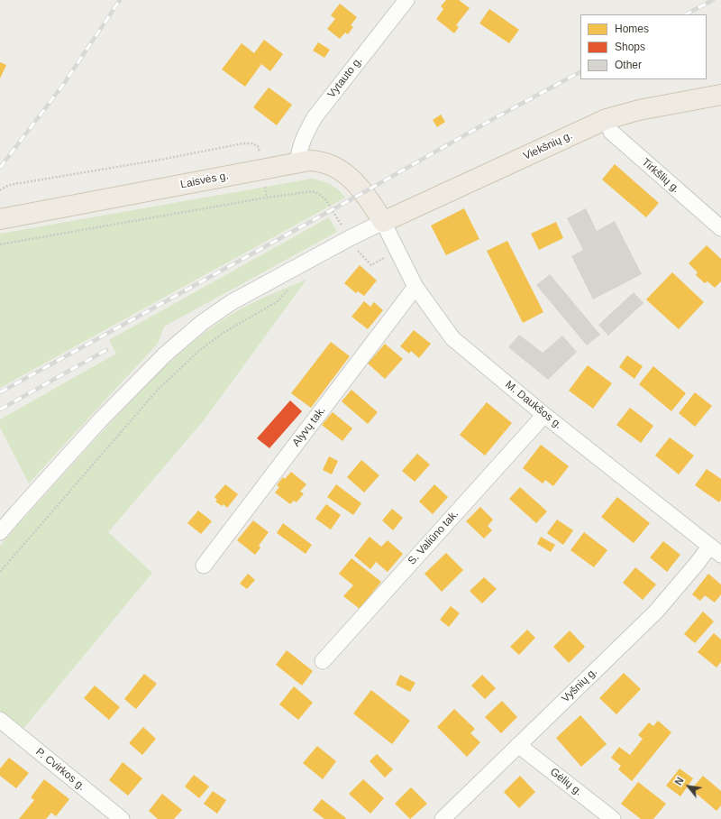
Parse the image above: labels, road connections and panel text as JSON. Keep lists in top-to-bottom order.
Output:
{
  "streets": {
    "main road": ["Viekšnių g.", "Laisvės g."],
    "street": [
      "Vytauto g.",
      "Tirkšlių g.",
      "M. Daukšos g.",
      "Alyvų tak.",
      "S. Valiūno tak.",
      "Vyšnių g.",
      "P. Cvirkos g.",
      "Gėlių g."
    ]
  },
  "crossings": [
    ["Vytauto g.", "Laisvės g."],
    ["Viekšnių g.", "Tirkšlių g."],
    ["Viekšnių g.", "Laisvės g."],
    ["Viekšnių g.", "M. Daukšos g."],
    ["Laisvės g.", "M. Daukšos g."],
    ["M. Daukšos g.", "Alyvų tak."],
    ["M. Daukšos g.", "S. Valiūno tak."],
    ["M. Daukšos g.", "Vyšnių g."],
    ["Vyšnių g.", "Gėlių g."]
  ],
  "legend": ["Homes", "Shops", "Other"],
  "north": "top left"
}
